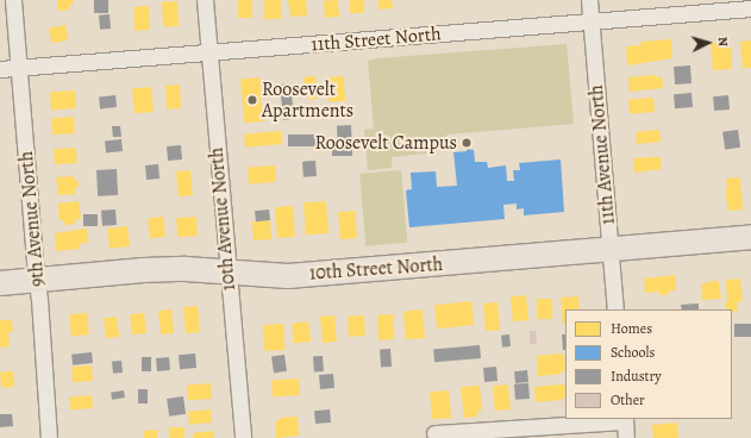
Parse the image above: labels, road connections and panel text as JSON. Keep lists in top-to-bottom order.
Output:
{
  "streets": {
    "main road": ["10th Street North"],
    "street": [
      "11th Street North",
      "11th Avenue North",
      "9th Avenue North",
      "10th Avenue North"
    ]
  },
  "crossings": [
    ["11th Street North", "11th Avenue North"],
    ["11th Street North", "9th Avenue North"],
    ["11th Street North", "10th Avenue North"],
    ["11th Avenue North", "10th Street North"],
    ["9th Avenue North", "10th Street North"],
    ["10th Avenue North", "10th Street North"]
  ],
  "places": ["Roosevelt Apartments", "Roosevelt Campus"],
  "legend": [
    "Homes",
    "Schools",
    "Industry",
    "Other"
  ],
  "north": "right"
}
